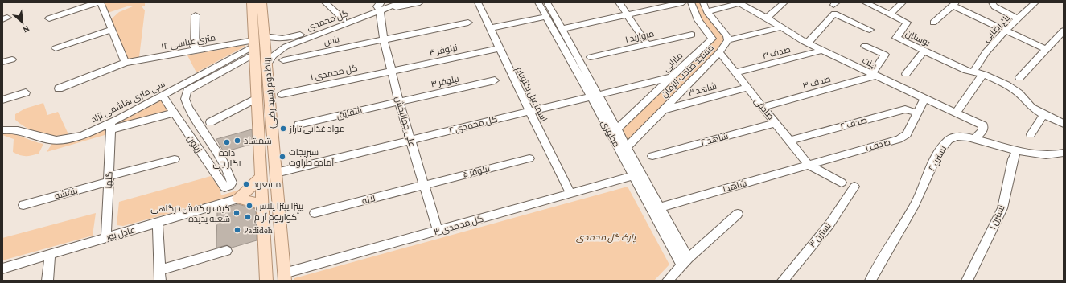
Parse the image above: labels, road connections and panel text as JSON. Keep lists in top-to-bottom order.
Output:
{
  "streets": {
    "main road": ["رباط دوم (سید رضی)"],
    "street": [
      "گل محمدی",
      "باغ رضایی",
      "مروارید ۱",
      "بوستان",
      "یاس",
      "۱۲ متری عباسی",
      "نیلوفر ۳",
      "صدف ۴",
      "مارانی",
      "جنت",
      "مسجد صاحب الزمان",
      "گل محمدی ۱",
      "نیلوفر ۴",
      "صدف ۳",
      "شاهد ۳",
      "اسماعیل بختونام",
      "سی متری هاشمی نژاد",
      "صادقی",
      "شقایق",
      "علی جهانبخش",
      "صدف ۲",
      "گل محمدی ۲",
      "مطهری",
      "شاهد ۲",
      "زیتون",
      "صدف ۱",
      "نسترن ۲",
      "نیلوفر ۵",
      "گلها",
      "شاهد۱",
      "بنفشه",
      "لاله",
      "نسترن ۱",
      "گل محمدی ۳",
      "عادل پور",
      "نسترن ۳"
    ]
  },
  "crossings": [
    ["گل محمدی", "۱۲ متری عباسی"],
    ["گل محمدی", "رباط دوم (سید رضی)"],
    ["گل محمدی", "سی متری هاشمی نژاد"],
    ["گل محمدی", "علی جهانبخش"],
    ["گل محمدی", "زیتون"],
    ["باغ رضایی", "بوستان"],
    ["یاس", "علی جهانبخش"],
    ["۱۲ متری عباسی", "رباط دوم (سید رضی)"],
    ["۱۲ متری عباسی", "سی متری هاشمی نژاد"],
    ["۱۲ متری عباسی", "زیتون"],
    ["نیلوفر ۳", "گل محمدی ۱"],
    ["نیلوفر ۳", "اسماعیل بختونام"],
    ["نیلوفر ۳", "علی جهانبخش"],
    ["صدف ۴", "جنت"],
    ["صدف ۴", "صادقی"],
    ["مارانی", "گل محمدی ۲"],
    ["مارانی", "مطهری"],
    ["جنت", "صدف ۳"],
    ["جنت", "صدف ۱"],
    ["جنت", "نسترن ۲"],
    ["مسجد صاحب الزمان", "شاهد ۳"],
    ["مسجد صاحب الزمان", "صادقی"],
    ["مسجد صاحب الزمان", "مطهری"],
    ["گل محمدی ۱", "علی جهانبخش"],
    ["نیلوفر ۴", "شقایق"],
    ["نیلوفر ۴", "علی جهانبخش"],
    ["صدف ۳", "صادقی"],
    ["شاهد ۳", "صادقی"],
    ["رباط دوم (سید رضی)", "سی متری هاشمی نژاد"],
    ["رباط دوم (سید رضی)", "گل محمدی ۲"],
    ["رباط دوم (سید رضی)", "زیتون"],
    ["رباط دوم (سید رضی)", "گل محمدی ۳"],
    ["اسماعیل بختونام", "گل محمدی ۲"],
    ["اسماعیل بختونام", "گل محمدی ۳"],
    ["سی متری هاشمی نژاد", "زیتون"],
    ["سی متری هاشمی نژاد", "گلها"],
    ["صادقی", "صدف ۲"],
    ["صادقی", "شاهد ۲"],
    ["صادقی", "صدف ۱"],
    ["صادقی", "شاهد۱"],
    ["شقایق", "علی جهانبخش"],
    ["علی جهانبخش", "گل محمدی ۲"],
    ["علی جهانبخش", "نیلوفر ۵"],
    ["علی جهانبخش", "لاله"],
    ["علی جهانبخش", "گل محمدی ۳"],
    ["صدف ۲", "صدف ۱"],
    ["گل محمدی ۲", "مطهری"],
    ["مطهری", "شاهد۱"],
    ["مطهری", "گل محمدی ۳"],
    ["صدف ۱", "شاهد۱"],
    ["نسترن ۲", "نسترن ۱"],
    ["نیلوفر ۵", "لاله"],
    ["گلها", "بنفشه"],
    ["گلها", "عادل پور"]
  ],
  "parks": ["پارک گل محمدی"],
  "places": [
    "مواد غذایی تاراز",
    "شمشاد",
    "داده نگار جی",
    "سبزیجات آماده طراوت",
    "مسعود",
    "پیتزا پیتزا پلاس",
    "کیف و کفش درگاهی شعبه پدیده",
    "آکواریوم آرام",
    "Padideh"
  ],
  "north": "bottom right"
}
